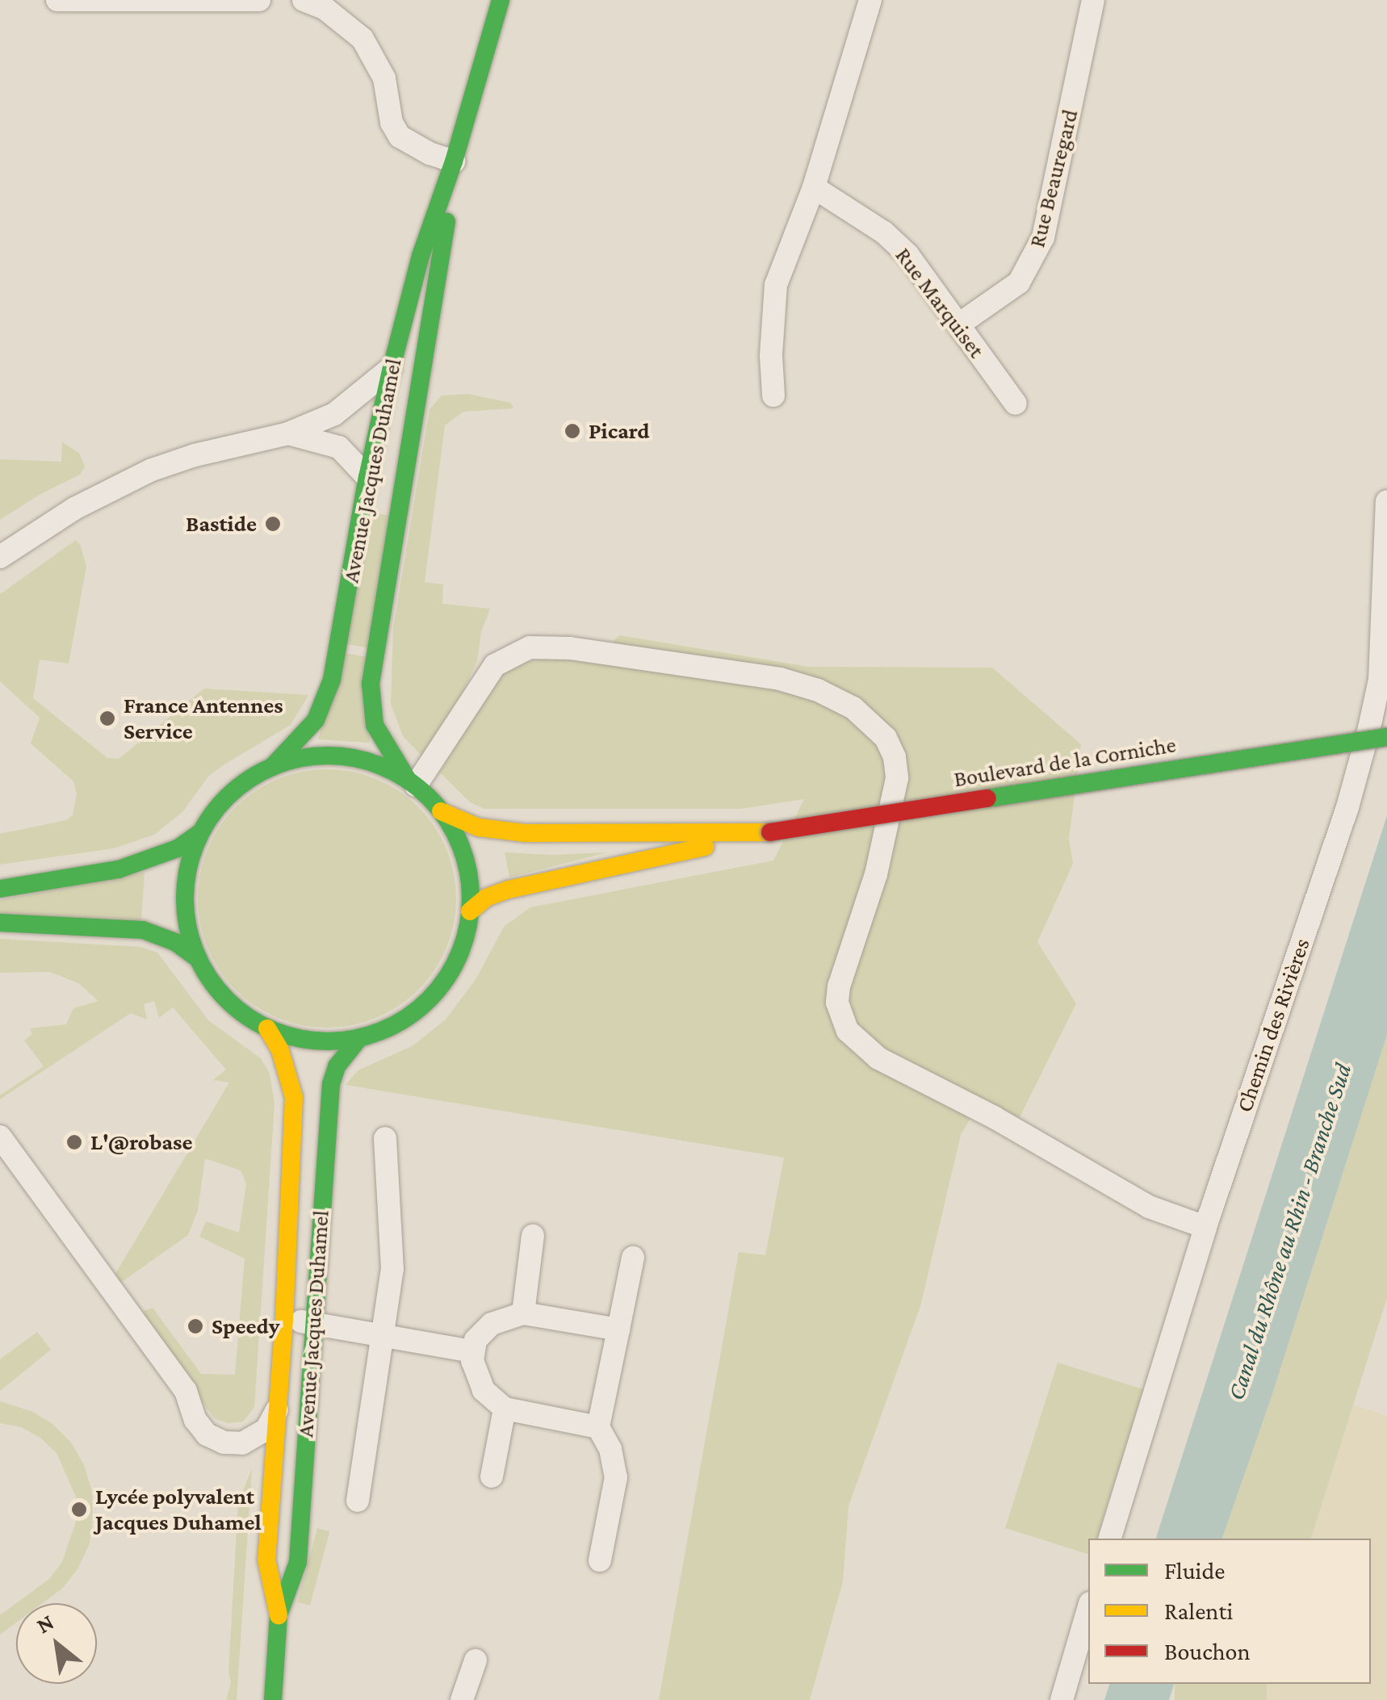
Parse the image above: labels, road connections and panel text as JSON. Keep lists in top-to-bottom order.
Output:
{
  "streets": {
    "main road": ["Avenue Jacques Duhamel", "Boulevard de la Corniche"],
    "street": ["Rue Beauregard", "Rue Marquiset", "Chemin des Rivières"]
  },
  "crossings": [
    ["Rue Beauregard", "Rue Marquiset"],
    ["Avenue Jacques Duhamel", "Boulevard de la Corniche"]
  ],
  "water": ["Canal du Rhône au Rhin - Branche Sud"],
  "places": [
    "Picard",
    "Bastide",
    "France Antennes Service",
    "L'@robase",
    "Speedy",
    "Lycée polyvalent Jacques Duhamel"
  ],
  "legend": ["Fluide", "Ralenti", "Bouchon"],
  "north": "top left"
}
